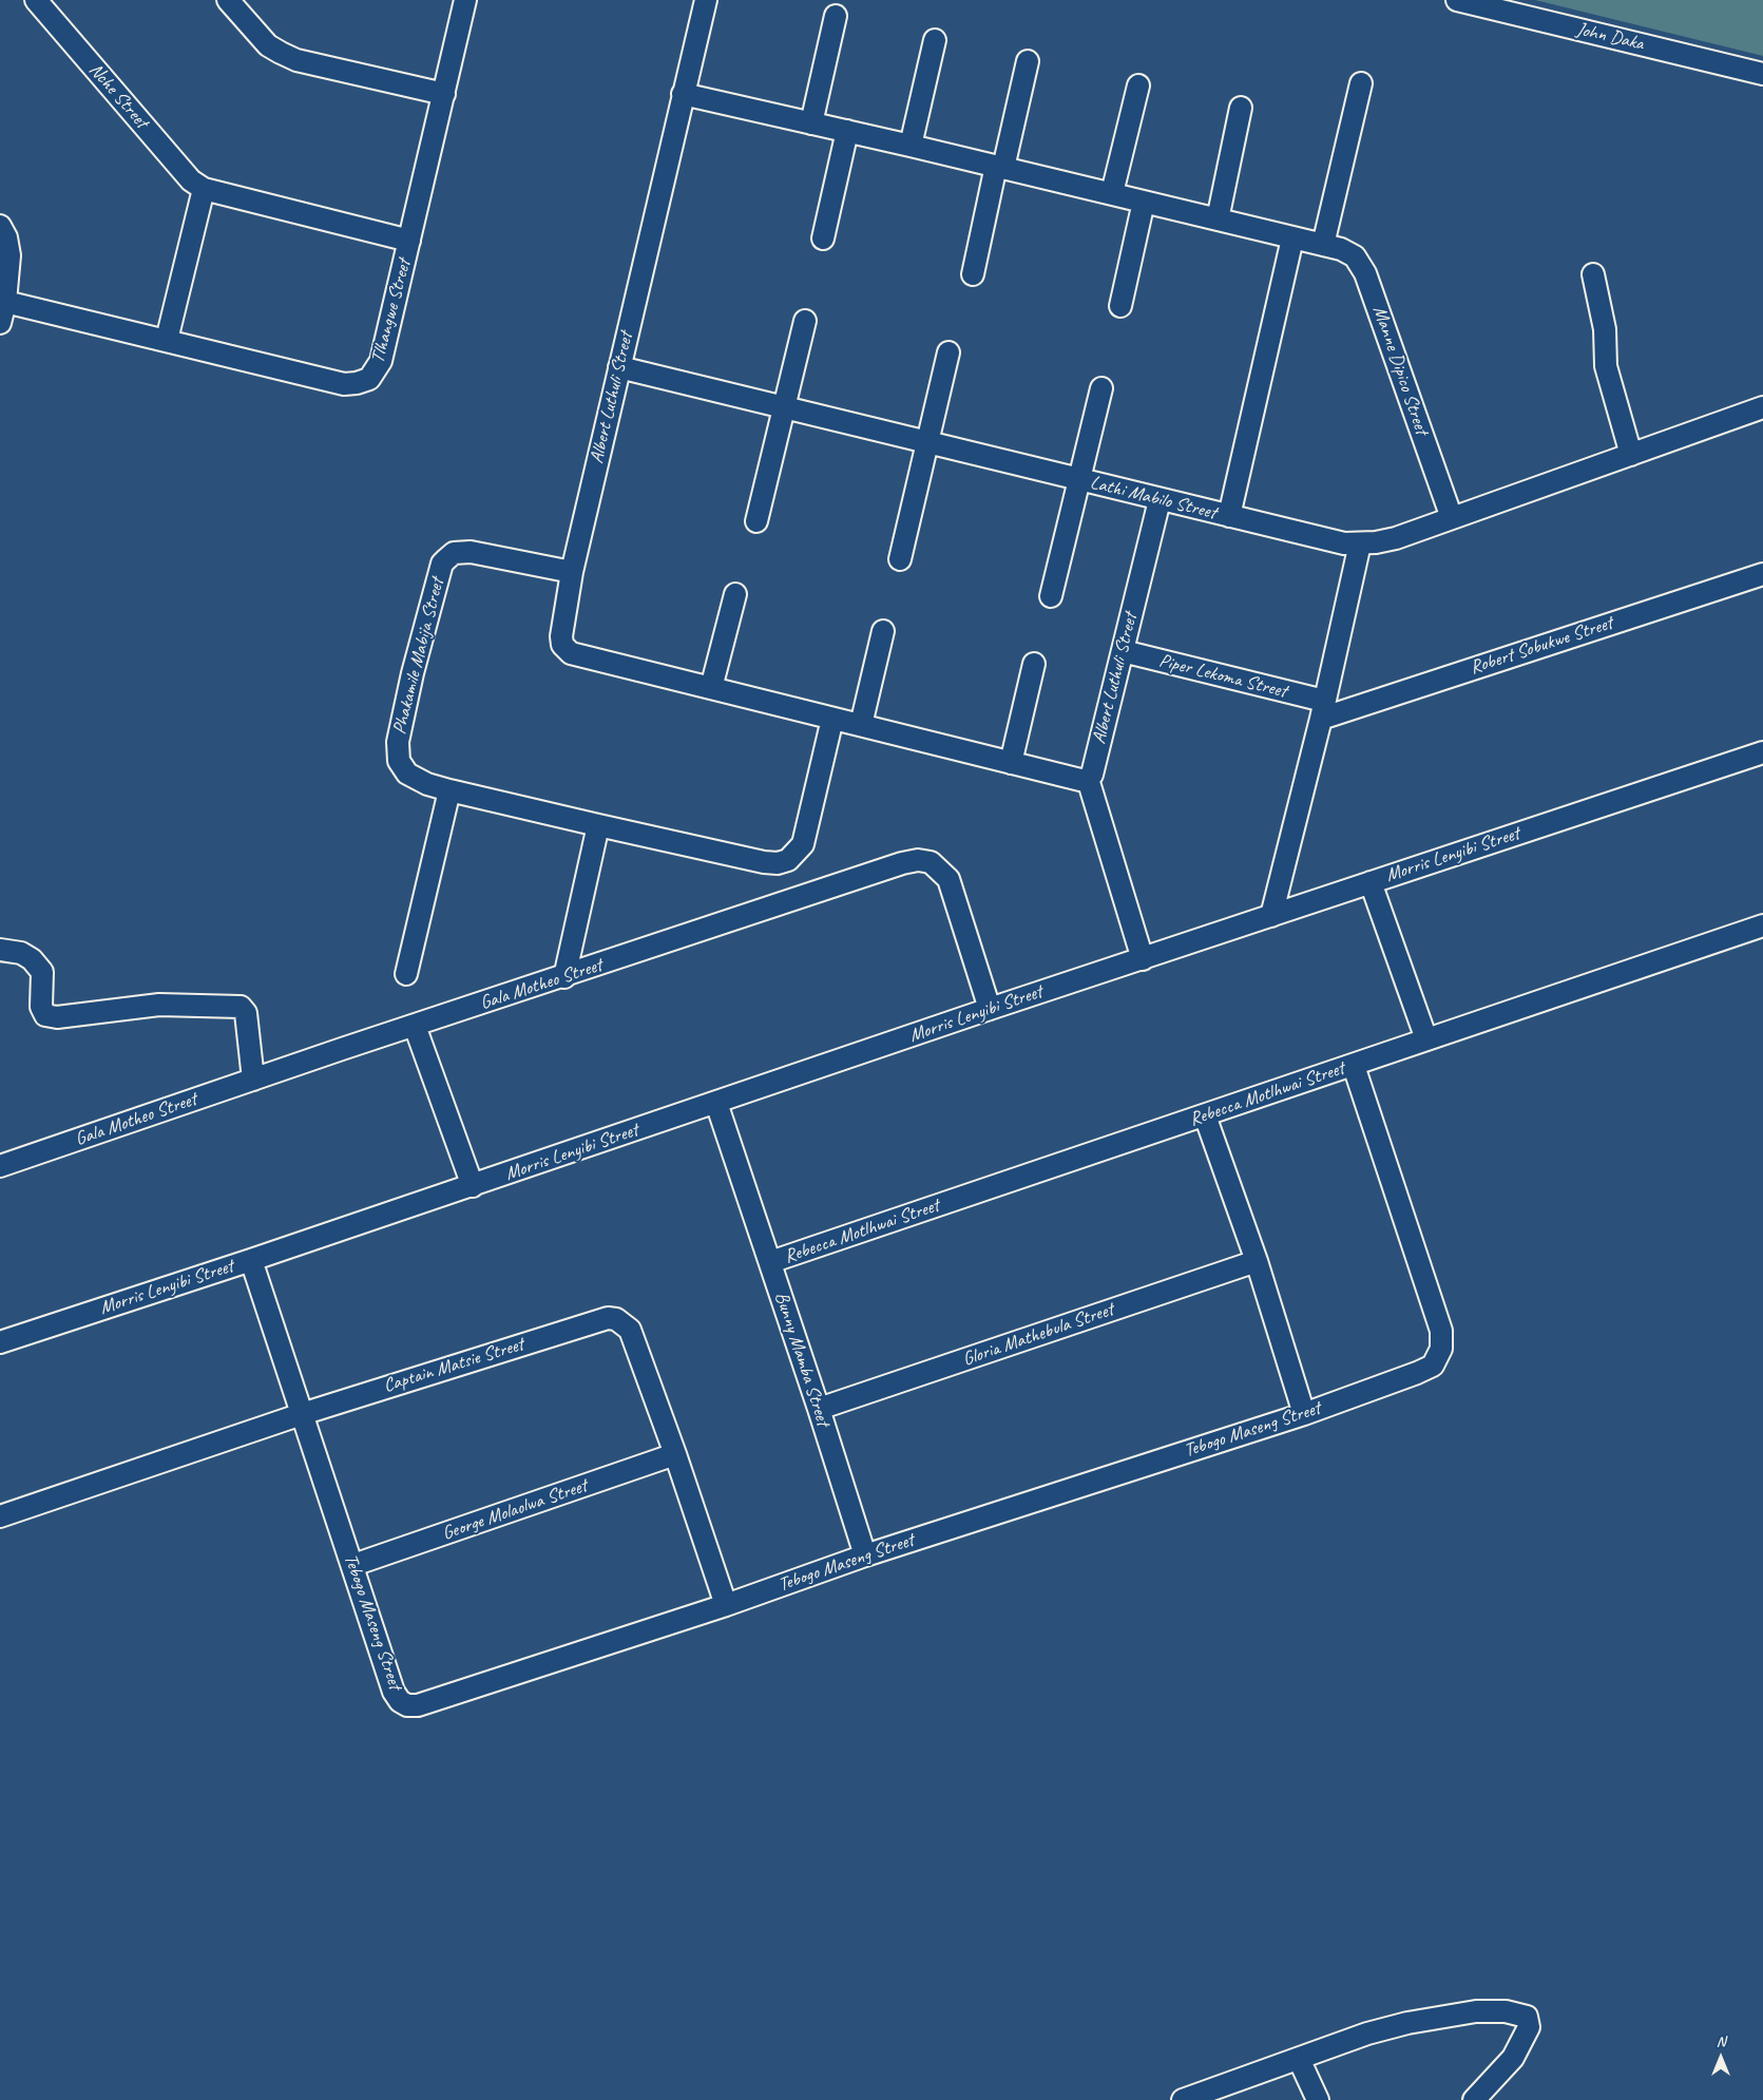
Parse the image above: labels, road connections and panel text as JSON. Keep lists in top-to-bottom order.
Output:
{
  "streets": {
    "street": [
      "John Daka",
      "Nche Street",
      "Tlhangwe Street",
      "Manne Dipico Street",
      "Albert Luthuli Street",
      "Lathi Mabilo Street",
      "Robert Sobukwe Street",
      "Phakamile Mabija Street",
      "Piper Lekoma Street",
      "Morris Lenyibi Street",
      "Gala Motheo Street",
      "Rebecca Motlhwai Street",
      "Gloria Mathebula Street",
      "Bunny Mamba Street",
      "Captain Matsie Street",
      "Tebogo Maseng Street",
      "George Molaolwa Street"
    ]
  },
  "crossings": [
    ["Nche Street", "Tlhangwe Street"],
    ["Manne Dipico Street", "Albert Luthuli Street"],
    ["Manne Dipico Street", "Lathi Mabilo Street"],
    ["Albert Luthuli Street", "Lathi Mabilo Street"],
    ["Albert Luthuli Street", "Phakamile Mabija Street"],
    ["Albert Luthuli Street", "Piper Lekoma Street"],
    ["Robert Sobukwe Street", "Piper Lekoma Street"],
    ["Morris Lenyibi Street", "Gala Motheo Street"],
    ["Morris Lenyibi Street", "Bunny Mamba Street"],
    ["Morris Lenyibi Street", "Tebogo Maseng Street"],
    ["Rebecca Motlhwai Street", "Bunny Mamba Street"],
    ["Rebecca Motlhwai Street", "Tebogo Maseng Street"],
    ["Gloria Mathebula Street", "Bunny Mamba Street"],
    ["Bunny Mamba Street", "Tebogo Maseng Street"],
    ["Captain Matsie Street", "Tebogo Maseng Street"],
    ["Captain Matsie Street", "George Molaolwa Street"],
    ["Tebogo Maseng Street", "George Molaolwa Street"]
  ],
  "north": "top"
}
